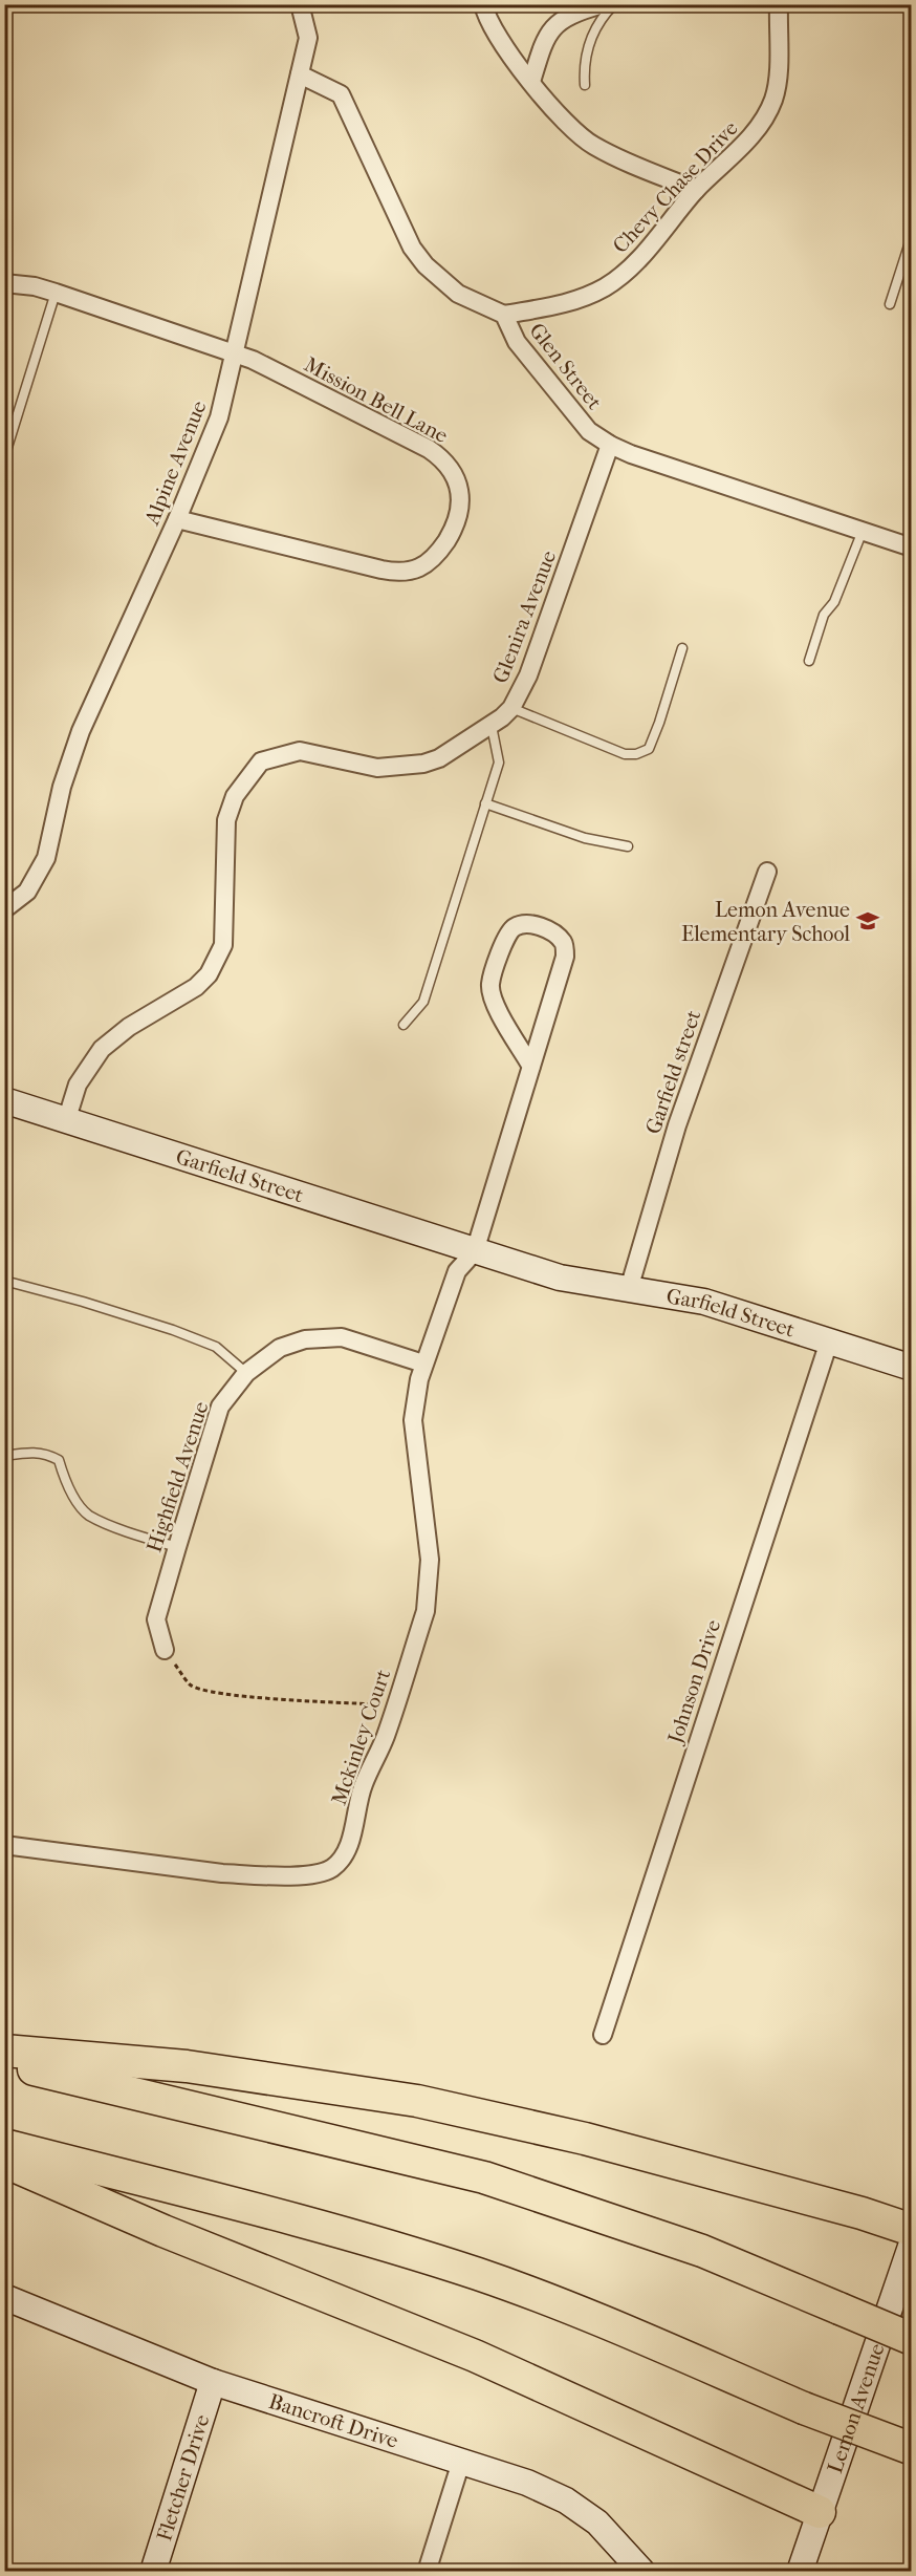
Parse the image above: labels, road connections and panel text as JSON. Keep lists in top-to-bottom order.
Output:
{
  "streets": {
    "street": [
      "Chevy Chase Drive",
      "Glen Street",
      "Mission Bell Lane",
      "Alpine Avenue",
      "Glenira Avenue",
      "Garfield street",
      "Garfield Street",
      "Highfield Avenue",
      "Johnson Drive",
      "Mckinley Court",
      "Lemon Avenue",
      "Bancroft Drive",
      "Fletcher Drive"
    ]
  },
  "crossings": [
    ["Chevy Chase Drive", "Glen Street"],
    ["Glen Street", "Alpine Avenue"],
    ["Glen Street", "Glenira Avenue"],
    ["Mission Bell Lane", "Alpine Avenue"],
    ["Glenira Avenue", "Garfield Street"],
    ["Garfield street", "Garfield Street"],
    ["Garfield Street", "Johnson Drive"],
    ["Highfield Avenue", "Mckinley Court"],
    ["Bancroft Drive", "Fletcher Drive"]
  ],
  "places": {
    "school or university": ["Lemon Avenue Elementary School"]
  }
}
